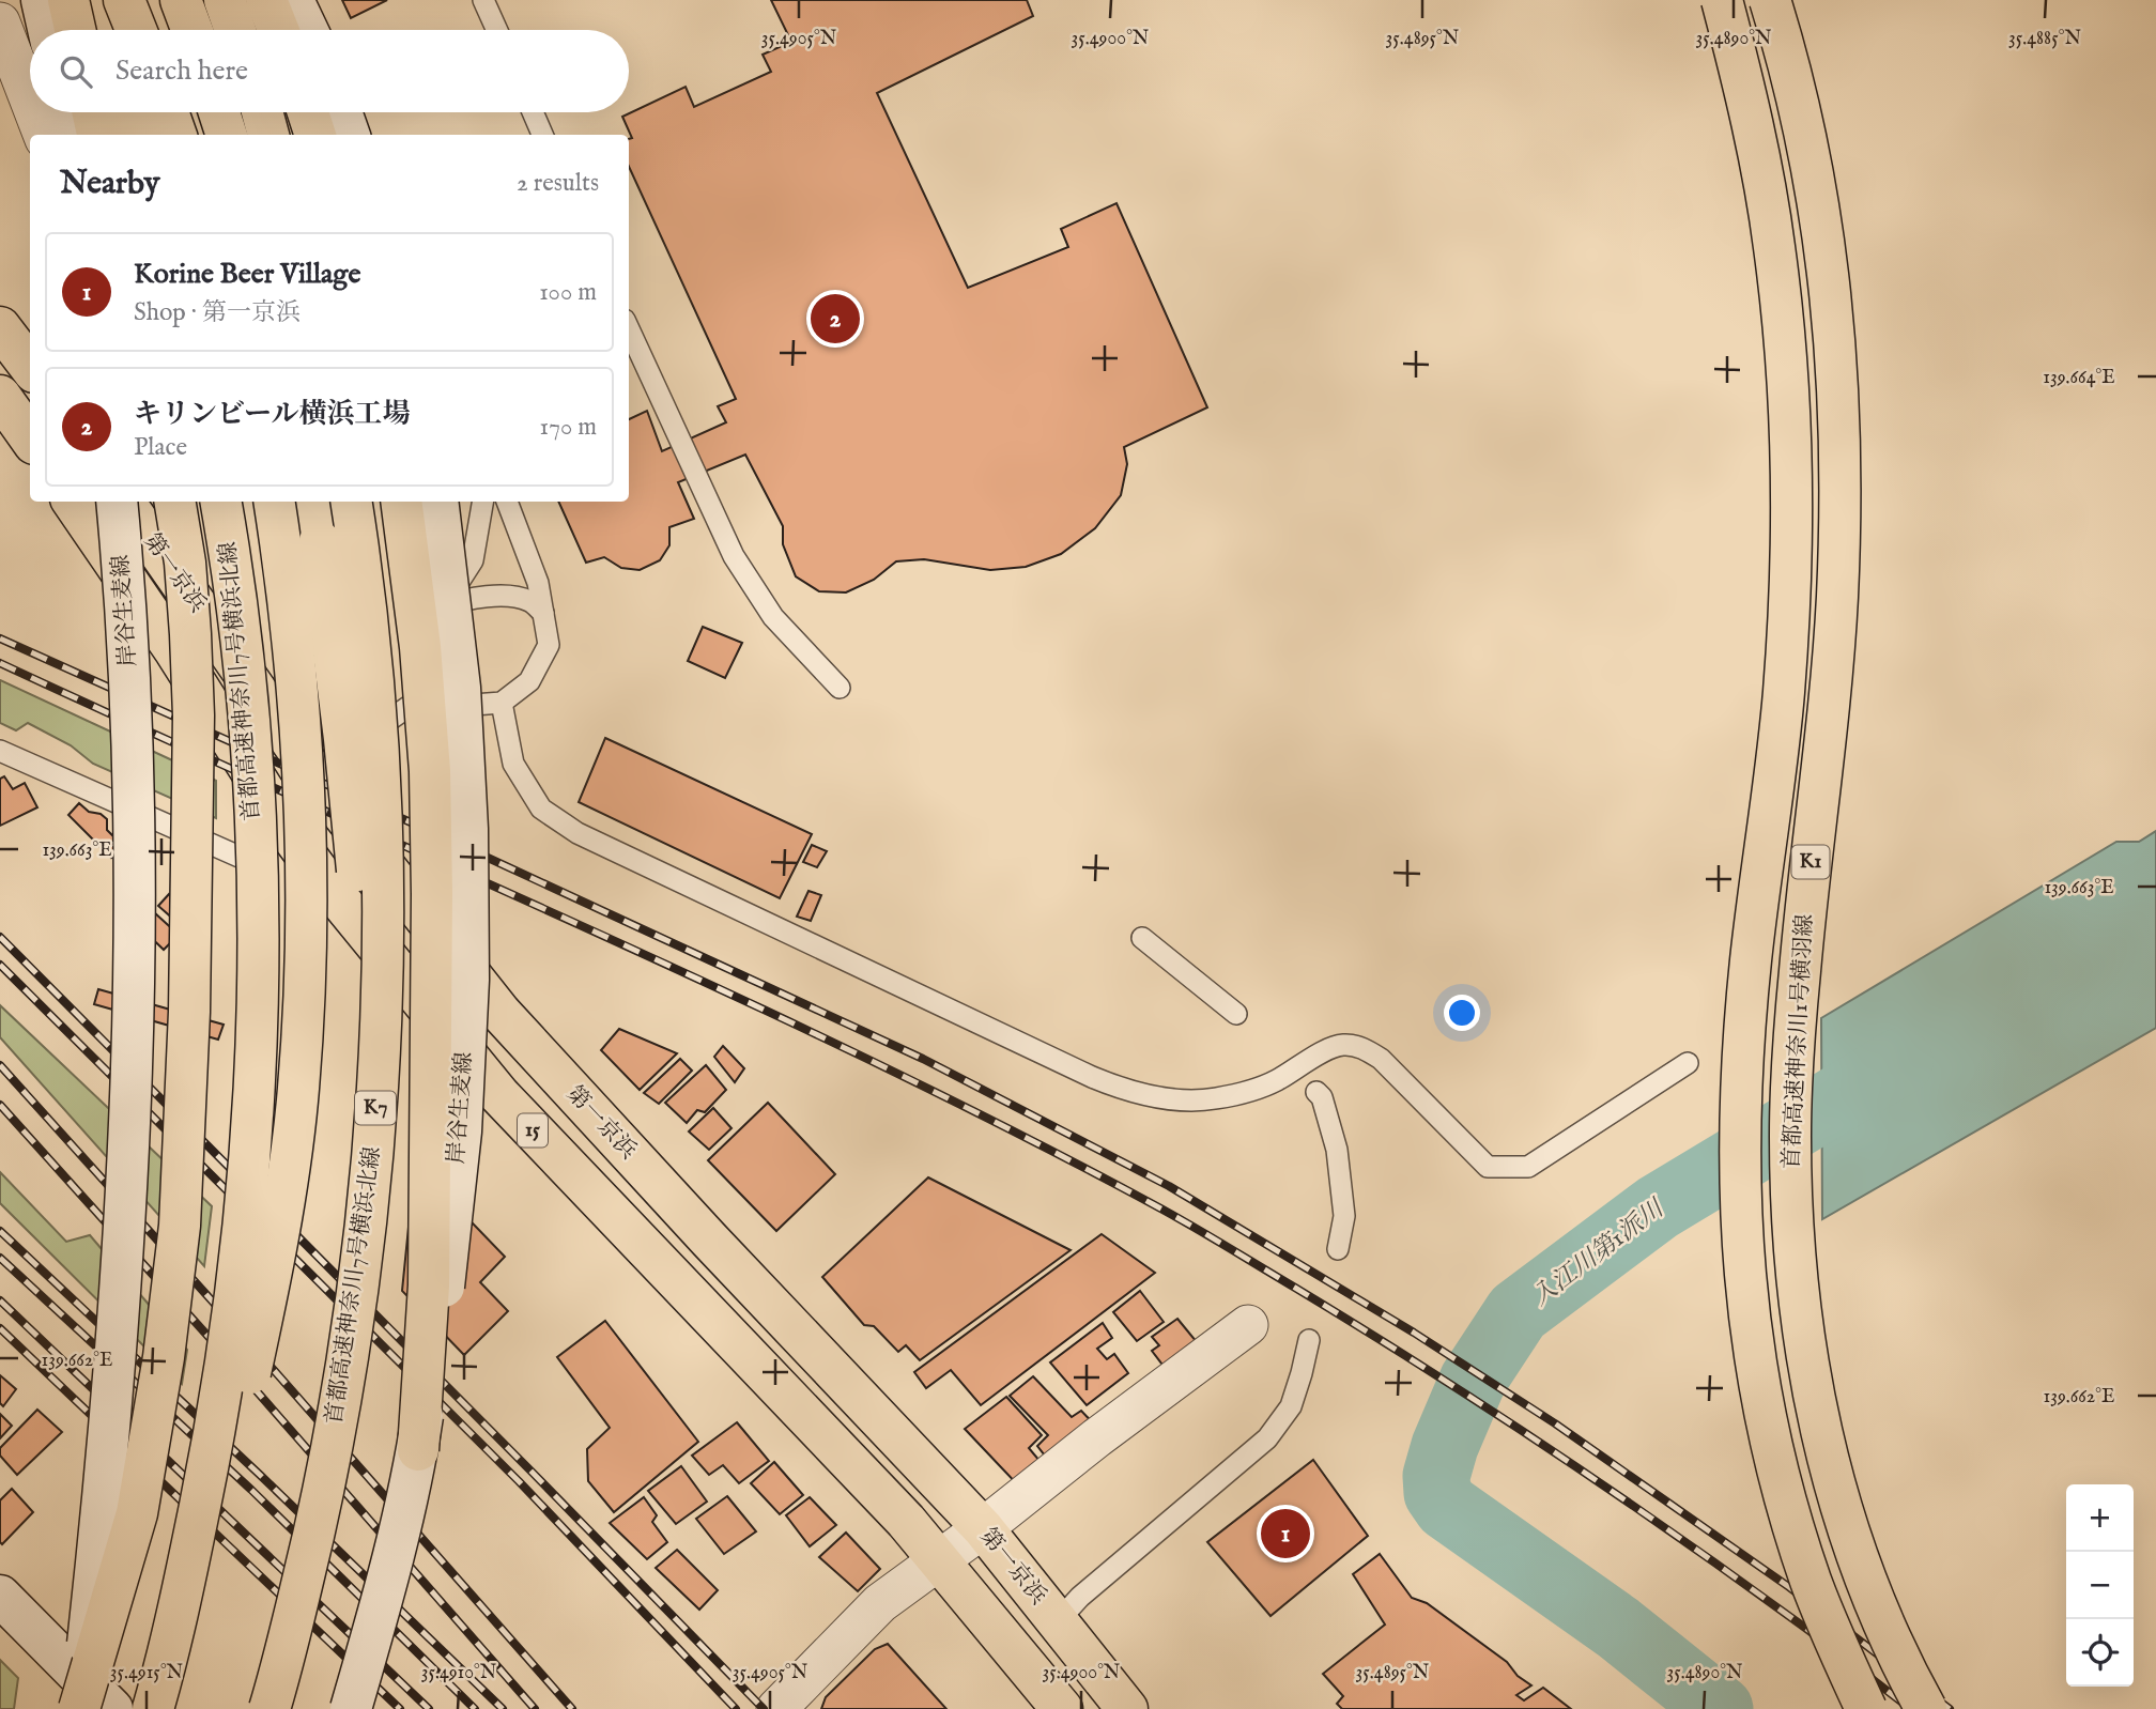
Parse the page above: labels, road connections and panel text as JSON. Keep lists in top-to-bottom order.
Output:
{
  "streets": {
    "highway": [
      "第一京浜",
      "首都高速神奈川7号横浜北線",
      "K1",
      "首都高速神奈川1号横羽線",
      "K7",
      "15"
    ],
    "street": ["岸谷生麦線"]
  },
  "water": ["入江川第1派川"],
  "page": {
    "search": "Search here",
    "heading": ["Nearby", "2 results"],
    "list": [
      {
        "mark": "1",
        "name": "Korine Beer Village",
        "note": "Shop · 第一京浜",
        "value": "100 m"
      },
      {
        "mark": "2",
        "name": "キリンビール横浜工場",
        "note": "Place",
        "value": "170 m"
      }
    ],
    "pins": ["2", "1"],
    "map_buttons": ["+", "−"]
  },
  "coordinates": [
    "35.4905°N",
    "35.4900°N",
    "35.4895°N",
    "35.4890°N",
    "35.4885°N",
    "139.664°E",
    "139.663°E",
    "139.662°E",
    "35.4915°N",
    "35.4910°N"
  ]
}
